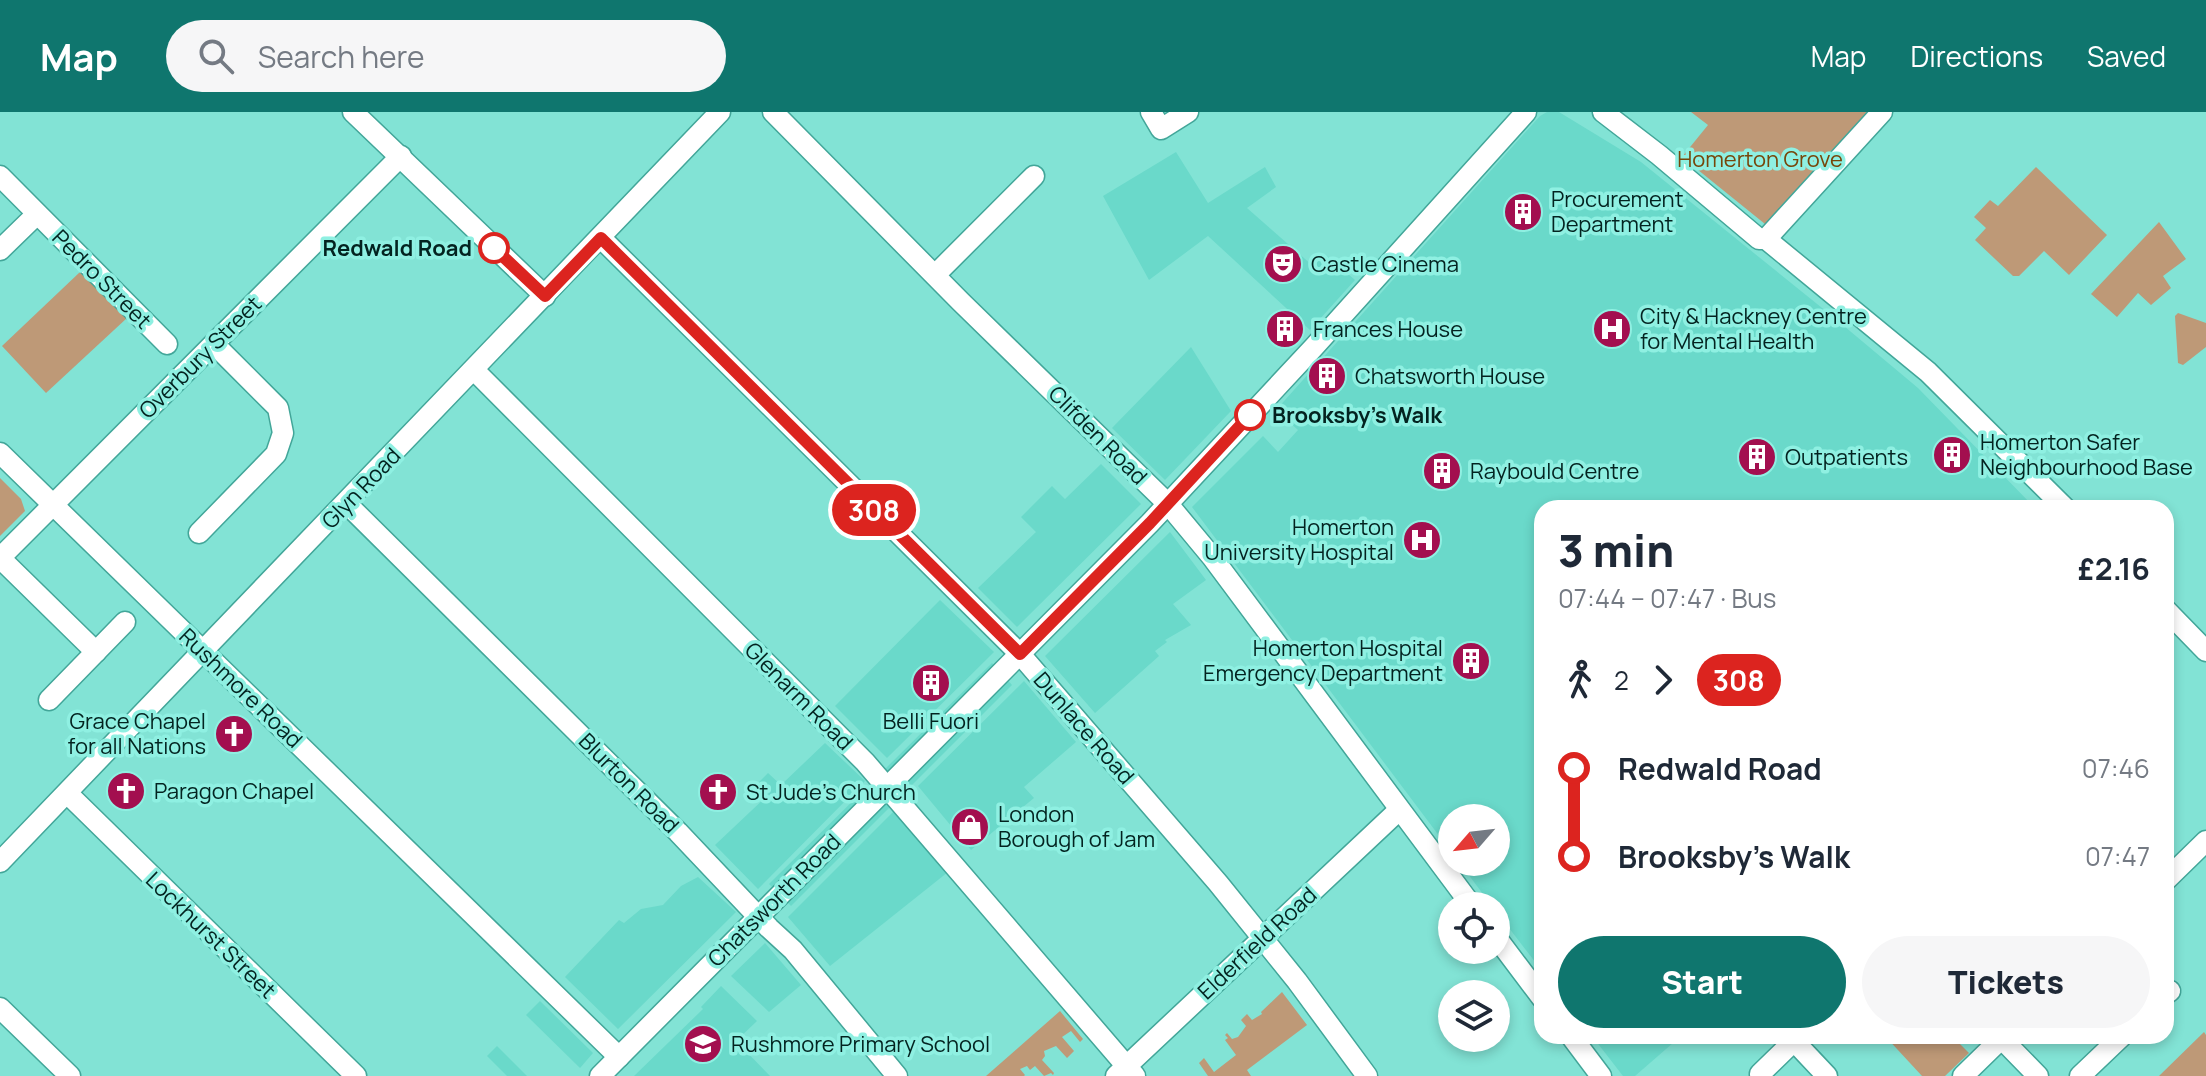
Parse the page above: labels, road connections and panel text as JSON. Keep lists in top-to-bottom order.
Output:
{
  "streets": {
    "street": [
      "Pedro Street",
      "Overbury Street",
      "Clifden Road",
      "Glyn Road",
      "Rushmore Road",
      "Glenarm Road",
      "Dunlace Road",
      "Blurton Road",
      "Chatsworth Road",
      "Lockhurst Street",
      "Elderfield Road"
    ]
  },
  "crossings": [
    ["Overbury Street", "Rushmore Road"],
    ["Clifden Road", "Chatsworth Road"],
    ["Clifden Road", "Elderfield Road"],
    ["Glyn Road", "Rushmore Road"],
    ["Glyn Road", "Glenarm Road"],
    ["Glyn Road", "Dunlace Road"],
    ["Glyn Road", "Blurton Road"],
    ["Glyn Road", "Lockhurst Street"],
    ["Rushmore Road", "Chatsworth Road"],
    ["Glenarm Road", "Chatsworth Road"],
    ["Glenarm Road", "Elderfield Road"],
    ["Dunlace Road", "Chatsworth Road"],
    ["Dunlace Road", "Elderfield Road"],
    ["Blurton Road", "Chatsworth Road"]
  ],
  "parks": ["Homerton Grove"],
  "places": {
    "building": [
      "Procurement Department",
      "Frances House",
      "Chatsworth House",
      "Homerton Safer Neighbourhood Base",
      "Outpatients",
      "Raybould Centre",
      "Homerton Hospital Emergency Department",
      "Belli Fuori"
    ],
    "other": ["Redwald Road", "Brooksby's Walk"],
    "theatre": ["Castle Cinema"],
    "hospital": ["City & Hackney Centre for Mental Health", "Homerton University Hospital"],
    "church": ["Grace Chapel for all Nations", "Paragon Chapel", "St Jude's Church"],
    "shop": ["London Borough of Jam"],
    "school or university": ["Rushmore Primary School"]
  },
  "lines": ["bus line 308"],
  "north": "bottom left",
  "page": {
    "header": "Map",
    "search": "Search here",
    "nav": ["Map", "Directions", "Saved"],
    "on_map": "308",
    "heading": ["3 min", "07:44 – 07:47 · Bus", "£2.16"],
    "legs": ["2", "308"],
    "list": [
      {
        "name": "Redwald Road",
        "value": "07:46"
      },
      {
        "name": "Brooksby's Walk",
        "value": "07:47"
      }
    ],
    "buttons": ["Start", "Tickets"]
  }
}
